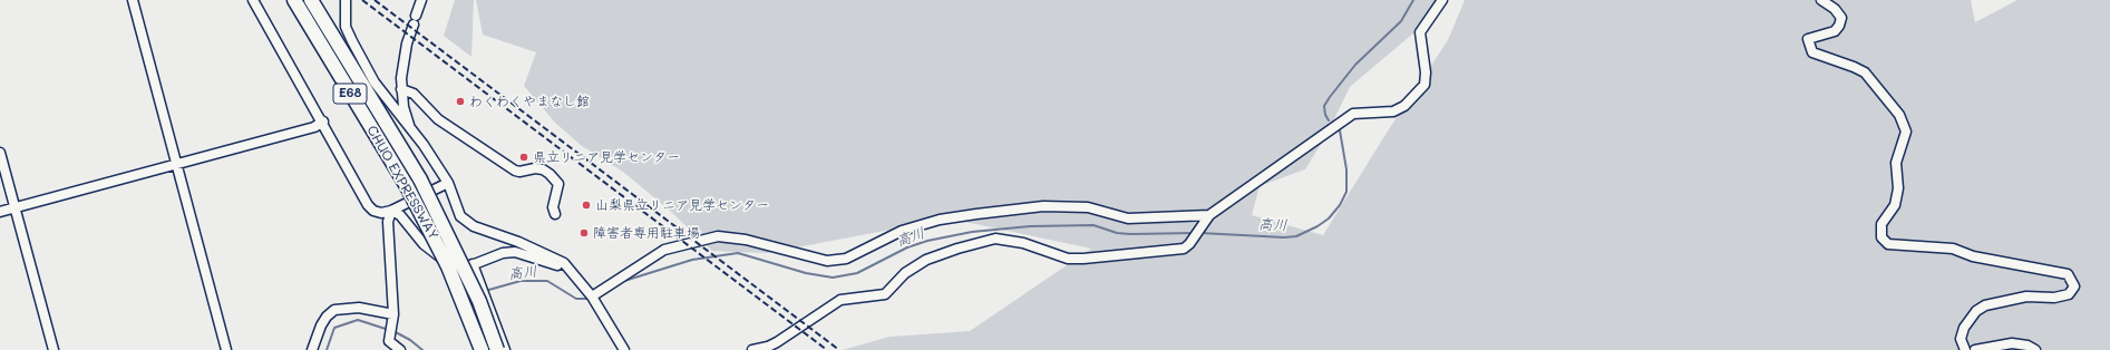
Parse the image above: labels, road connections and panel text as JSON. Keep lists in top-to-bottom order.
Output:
{
  "streets": {
    "highway": ["E68", "CHUO EXPRESSWAY"]
  },
  "water": ["高川"],
  "places": [
    "わくわくやまなし館",
    "県立リニア見学センター",
    "山梨県立リニア見学センター",
    "障害者専用駐車場"
  ]
}
